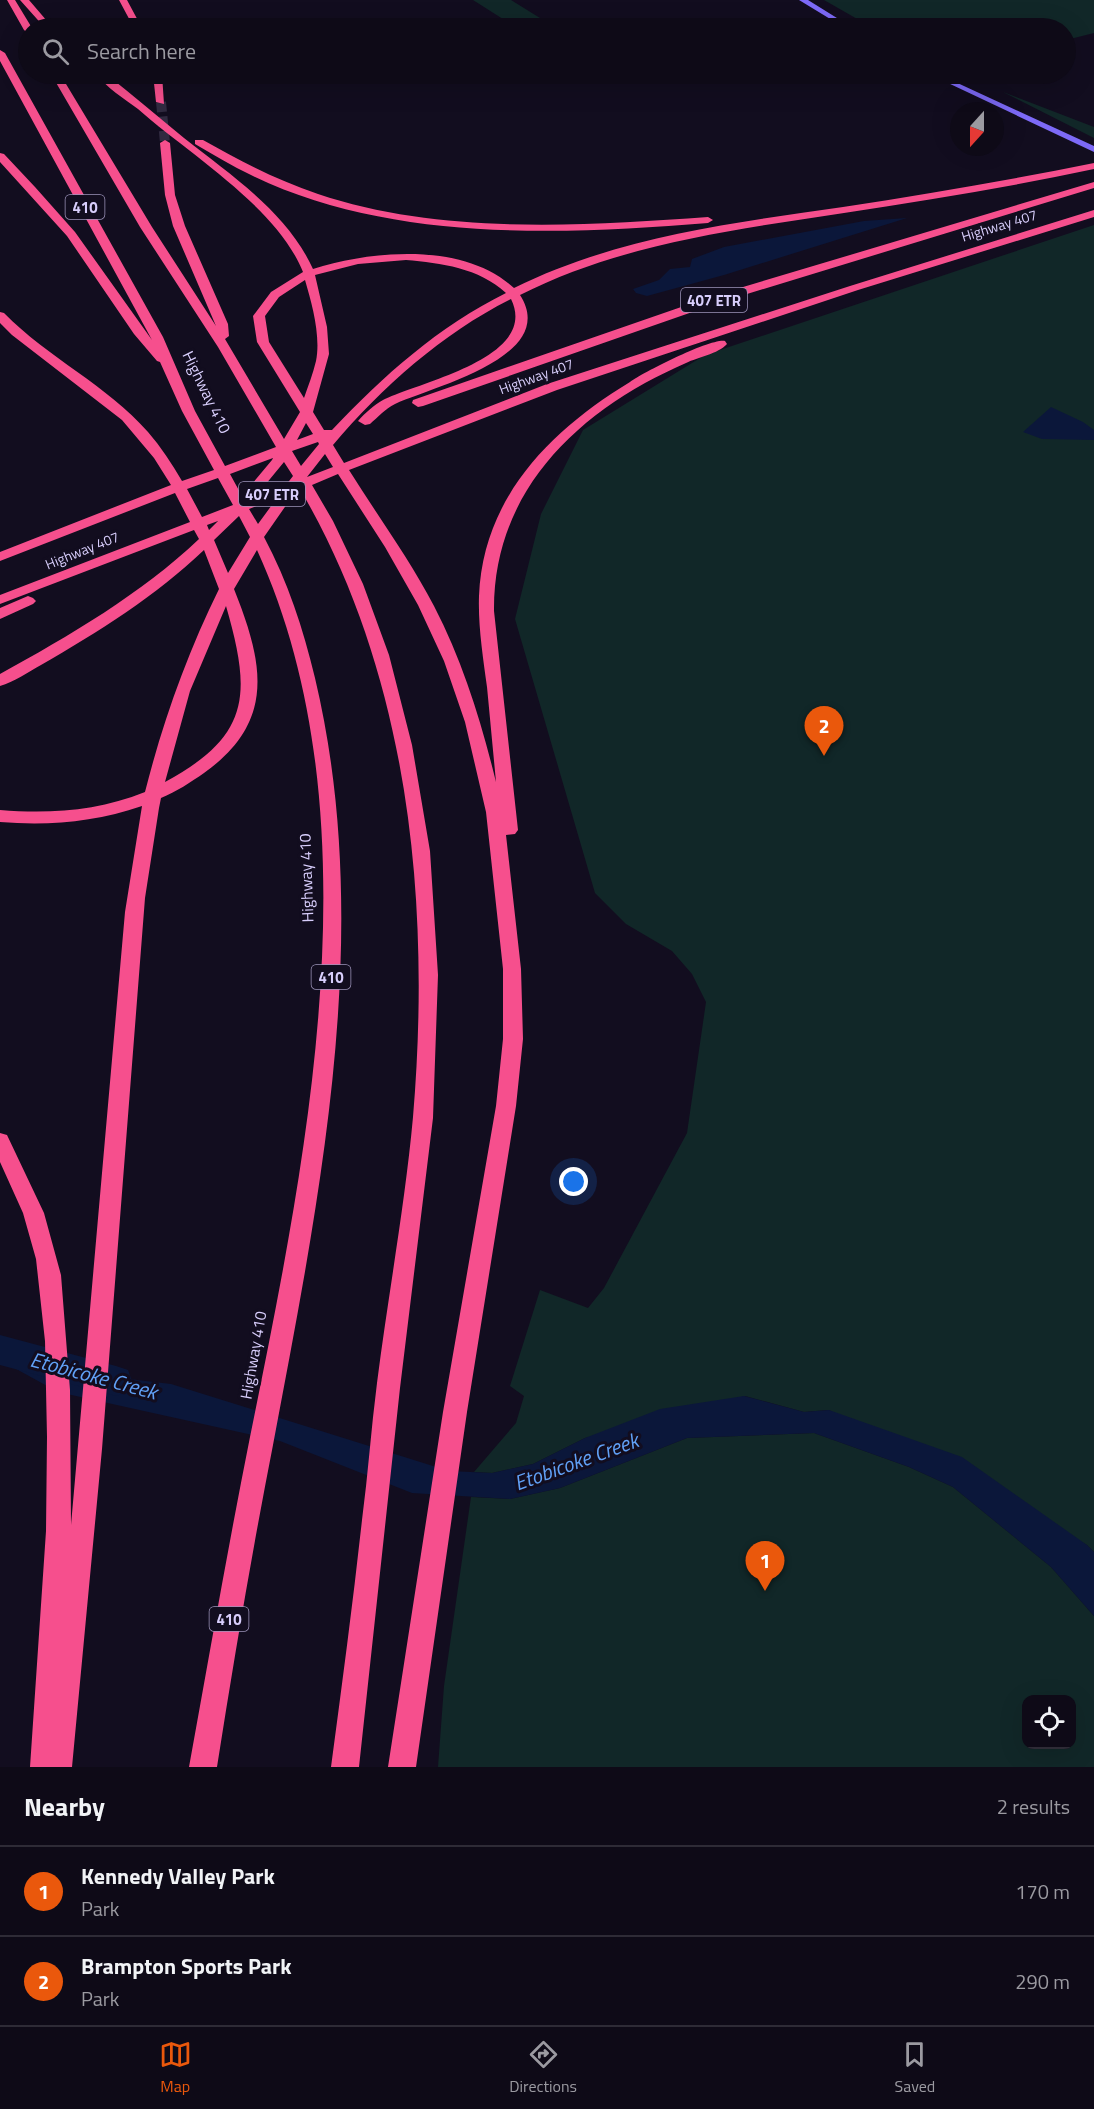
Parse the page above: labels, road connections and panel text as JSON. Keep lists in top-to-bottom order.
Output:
{
  "streets": {
    "highway": [
      "410",
      "Highway 407",
      "407 ETR",
      "Highway 410"
    ]
  },
  "water": ["Etobicoke Creek"],
  "north": "bottom",
  "page": {
    "search": "Search here",
    "pins": ["2", "1"],
    "heading": ["Nearby", "2 results"],
    "list": [
      {
        "mark": "1",
        "name": "Kennedy Valley Park",
        "note": "Park",
        "value": "170 m"
      },
      {
        "mark": "2",
        "name": "Brampton Sports Park",
        "note": "Park",
        "value": "290 m"
      }
    ],
    "nav": ["Map", "Directions", "Saved"]
  }
}
